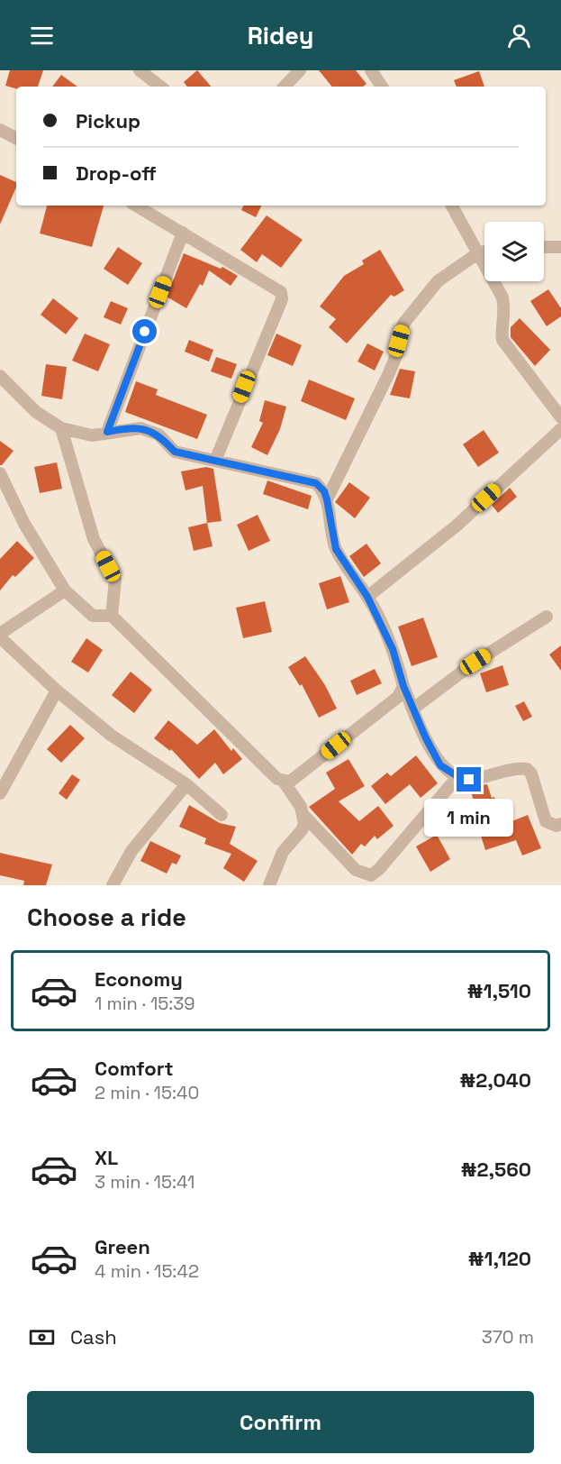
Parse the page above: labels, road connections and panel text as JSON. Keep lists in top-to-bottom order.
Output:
{
  "page": {
    "header": "Ridey",
    "banner": ["Pickup", "Drop-off"],
    "bubble": "1 min",
    "heading": "Choose a ride",
    "list": [
      {
        "name": "Economy",
        "note": "1 min · 15:39",
        "value": "₦1,510"
      },
      {
        "name": "Comfort",
        "note": "2 min · 15:40",
        "value": "₦2,040"
      },
      {
        "name": "XL",
        "note": "3 min · 15:41",
        "value": "₦2,560"
      },
      {
        "name": "Green",
        "note": "4 min · 15:42",
        "value": "₦1,120"
      }
    ],
    "pay": ["Cash", "370 m"],
    "buttons": "Confirm"
  }
}
